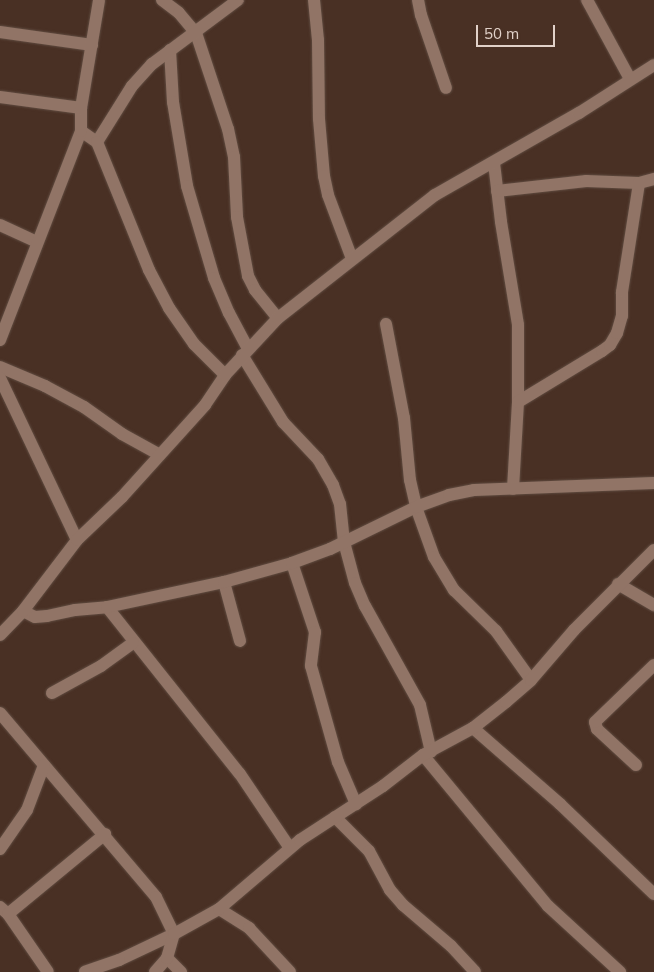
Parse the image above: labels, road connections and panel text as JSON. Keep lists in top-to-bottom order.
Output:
{
  "scale_bar": "50 m"
}
